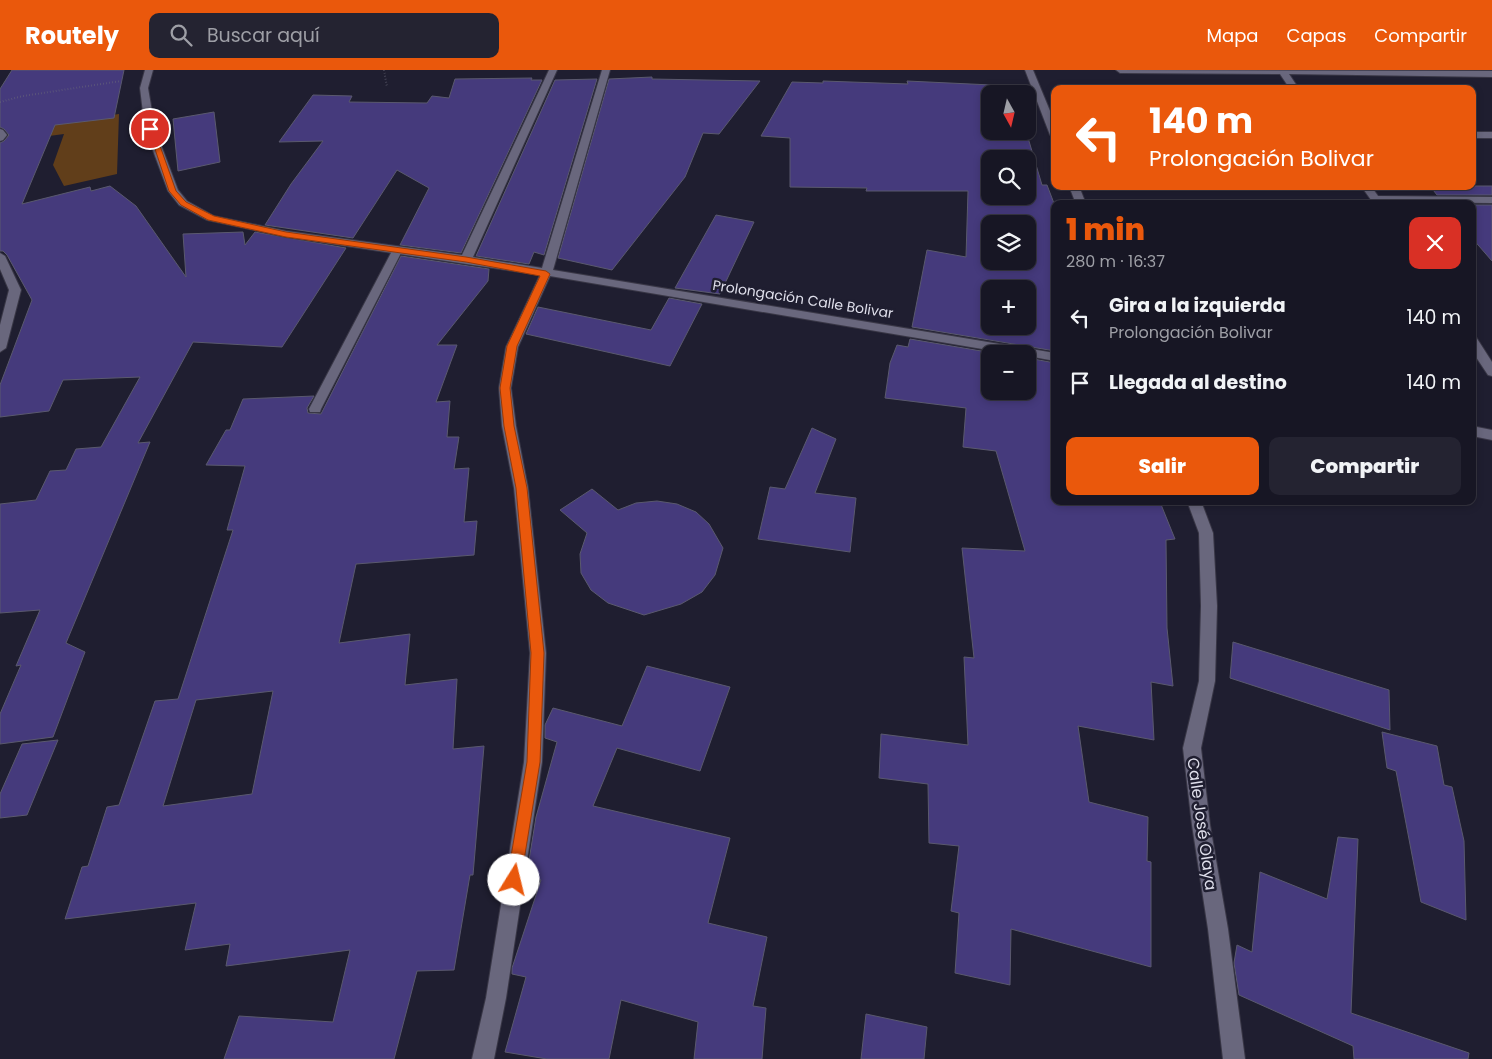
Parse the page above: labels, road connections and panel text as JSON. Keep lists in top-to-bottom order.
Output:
{
  "streets": {
    "street": ["Prolongación Calle Bolivar", "Calle José Olaya"]
  },
  "north": "bottom",
  "page": {
    "header": "Routely",
    "search": "Buscar aquí",
    "nav": ["Mapa", "Capas", "Compartir"],
    "map_buttons": ["+", "−"],
    "turn": ["140 m", "Prolongación Bolivar"],
    "heading": ["1 min", "280 m · 16:37"],
    "list": [
      {
        "name": "Gira a la izquierda",
        "note": "Prolongación Bolivar",
        "value": "140 m"
      },
      {
        "name": "Llegada al destino",
        "value": "140 m"
      }
    ],
    "buttons": ["Salir", "Compartir"]
  }
}
